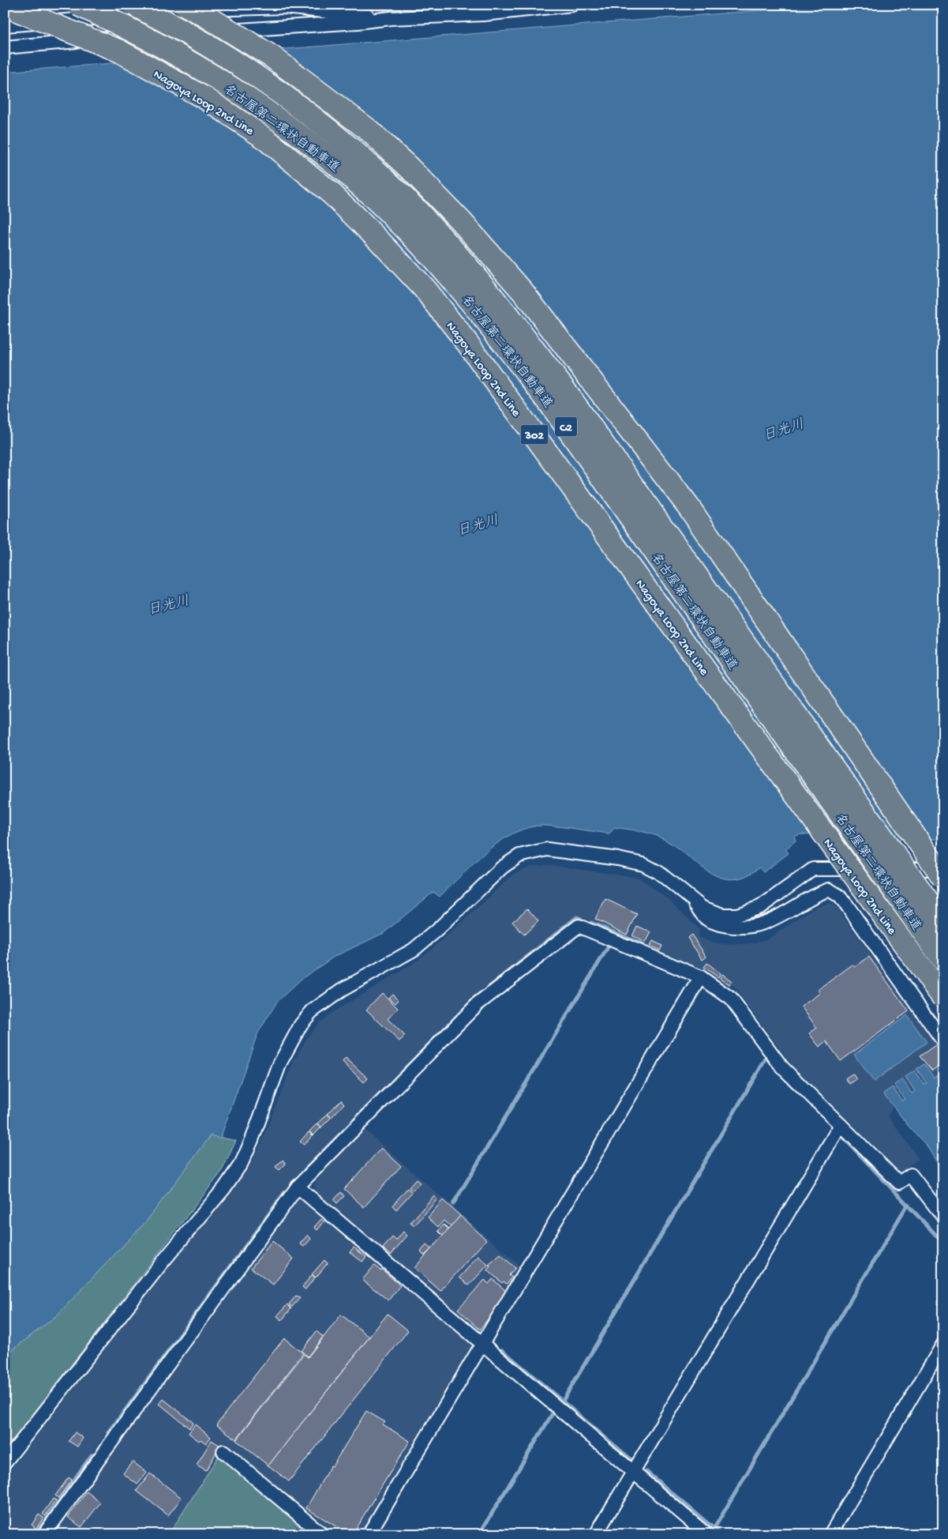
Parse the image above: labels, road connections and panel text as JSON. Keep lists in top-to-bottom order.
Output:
{
  "streets": {
    "highway": [
      "Nagoya Loop 2nd Line",
      "名古屋第二環状自動車道",
      "C2",
      "302"
    ]
  },
  "water": ["日光川"]
}
